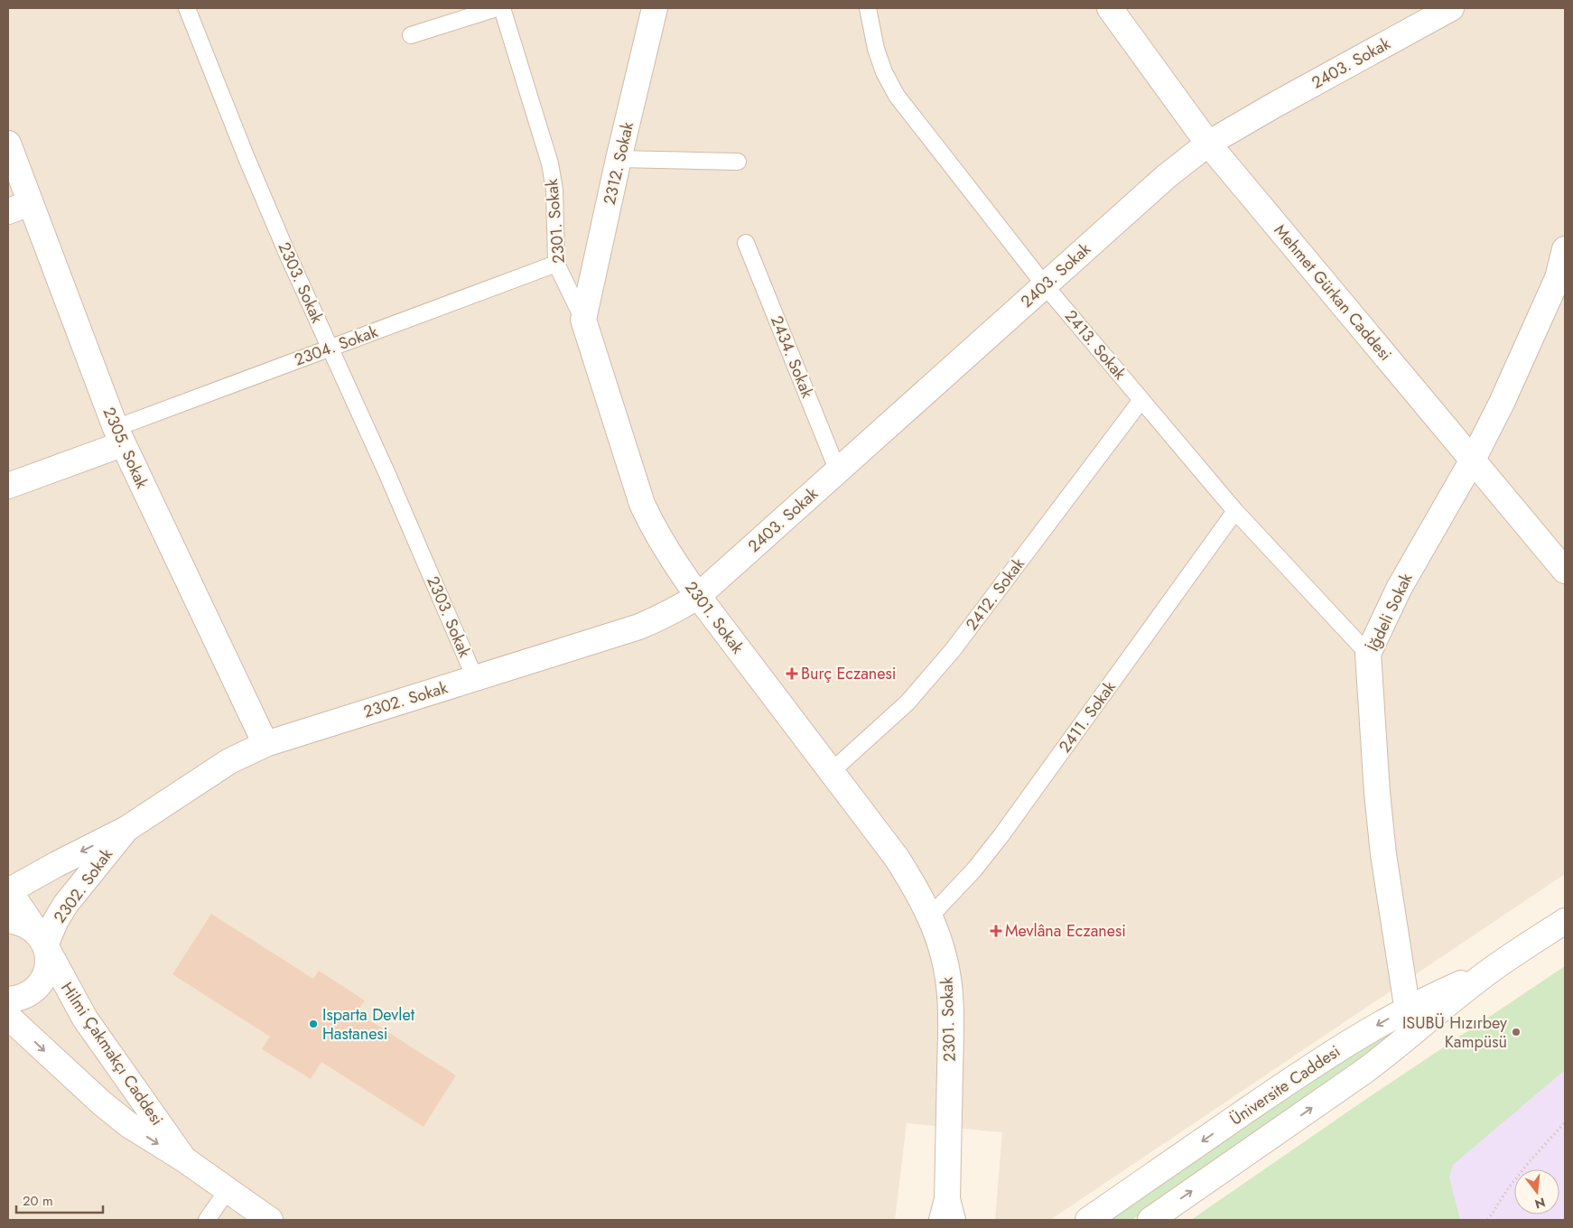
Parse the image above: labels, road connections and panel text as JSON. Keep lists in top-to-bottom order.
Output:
{
  "streets": {
    "street": [
      "2403. Sokak",
      "2312. Sokak",
      "2301. Sokak",
      "Mehmet Gürkan Caddesi",
      "2304. Sokak",
      "2305. Sokak",
      "İğdeli Sokak",
      "2302. Sokak",
      "Hilmi Çakmakçı Caddesi",
      "Üniversite Caddesi"
    ],
    "lane": [
      "2303. Sokak",
      "2413. Sokak",
      "2434. Sokak",
      "2412. Sokak",
      "2411. Sokak"
    ]
  },
  "crossings": [
    ["2403. Sokak", "2301. Sokak"],
    ["2403. Sokak", "Mehmet Gürkan Caddesi"],
    ["2403. Sokak", "2413. Sokak"],
    ["2403. Sokak", "2434. Sokak"],
    ["2403. Sokak", "2302. Sokak"],
    ["2312. Sokak", "2301. Sokak"],
    ["2301. Sokak", "2304. Sokak"],
    ["2301. Sokak", "2412. Sokak"],
    ["2301. Sokak", "2302. Sokak"],
    ["2301. Sokak", "2411. Sokak"],
    ["2303. Sokak", "2304. Sokak"],
    ["2303. Sokak", "2302. Sokak"],
    ["Mehmet Gürkan Caddesi", "İğdeli Sokak"],
    ["2413. Sokak", "2412. Sokak"],
    ["2413. Sokak", "İğdeli Sokak"],
    ["2413. Sokak", "2411. Sokak"],
    ["2304. Sokak", "2305. Sokak"],
    ["2305. Sokak", "2302. Sokak"],
    ["İğdeli Sokak", "Üniversite Caddesi"],
    ["2302. Sokak", "Hilmi Çakmakçı Caddesi"]
  ],
  "places": {
    "health": ["Burç Eczanesi", "Mevlâna Eczanesi"],
    "other": ["Isparta Devlet Hastanesi", "ISUBÜ Hızırbey Kampüsü"]
  },
  "scale_bar": "20 m",
  "north": "bottom"
}
